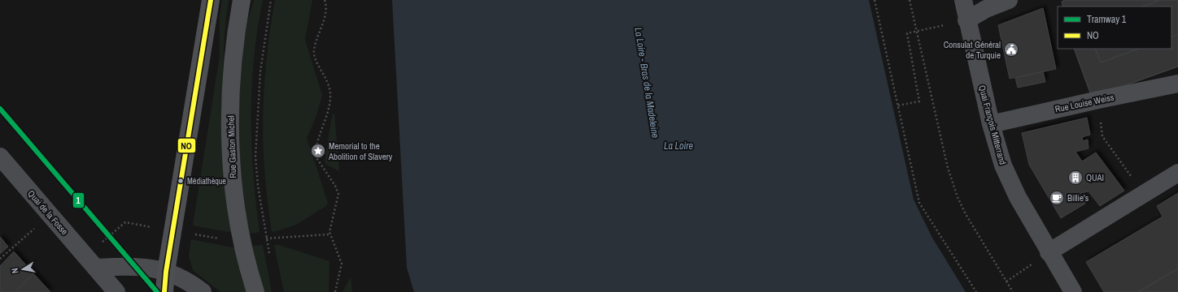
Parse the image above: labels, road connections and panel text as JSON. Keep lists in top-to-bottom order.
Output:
{
  "streets": {
    "main road": ["Rue Gaston Michel"],
    "street": ["Rue Louise Weiss", "Quai François Mitterrand", "Quai de la Fosse"]
  },
  "crossings": [
    ["Rue Louise Weiss", "Quai François Mitterrand"]
  ],
  "water": ["La Loire - Bras de la Madeleine", "La Loire"],
  "places": {
    "public building": ["Consulat Général de Turquie"],
    "place": ["Memorial to the Abolition of Slavery"],
    "building": ["QUAI"],
    "other": ["Médiathèque"],
    "cafe": ["Billie's"]
  },
  "lines": ["transit line NO", "tram line 1"],
  "legend": ["Tramway 1", "NO"],
  "north": "left"
}
